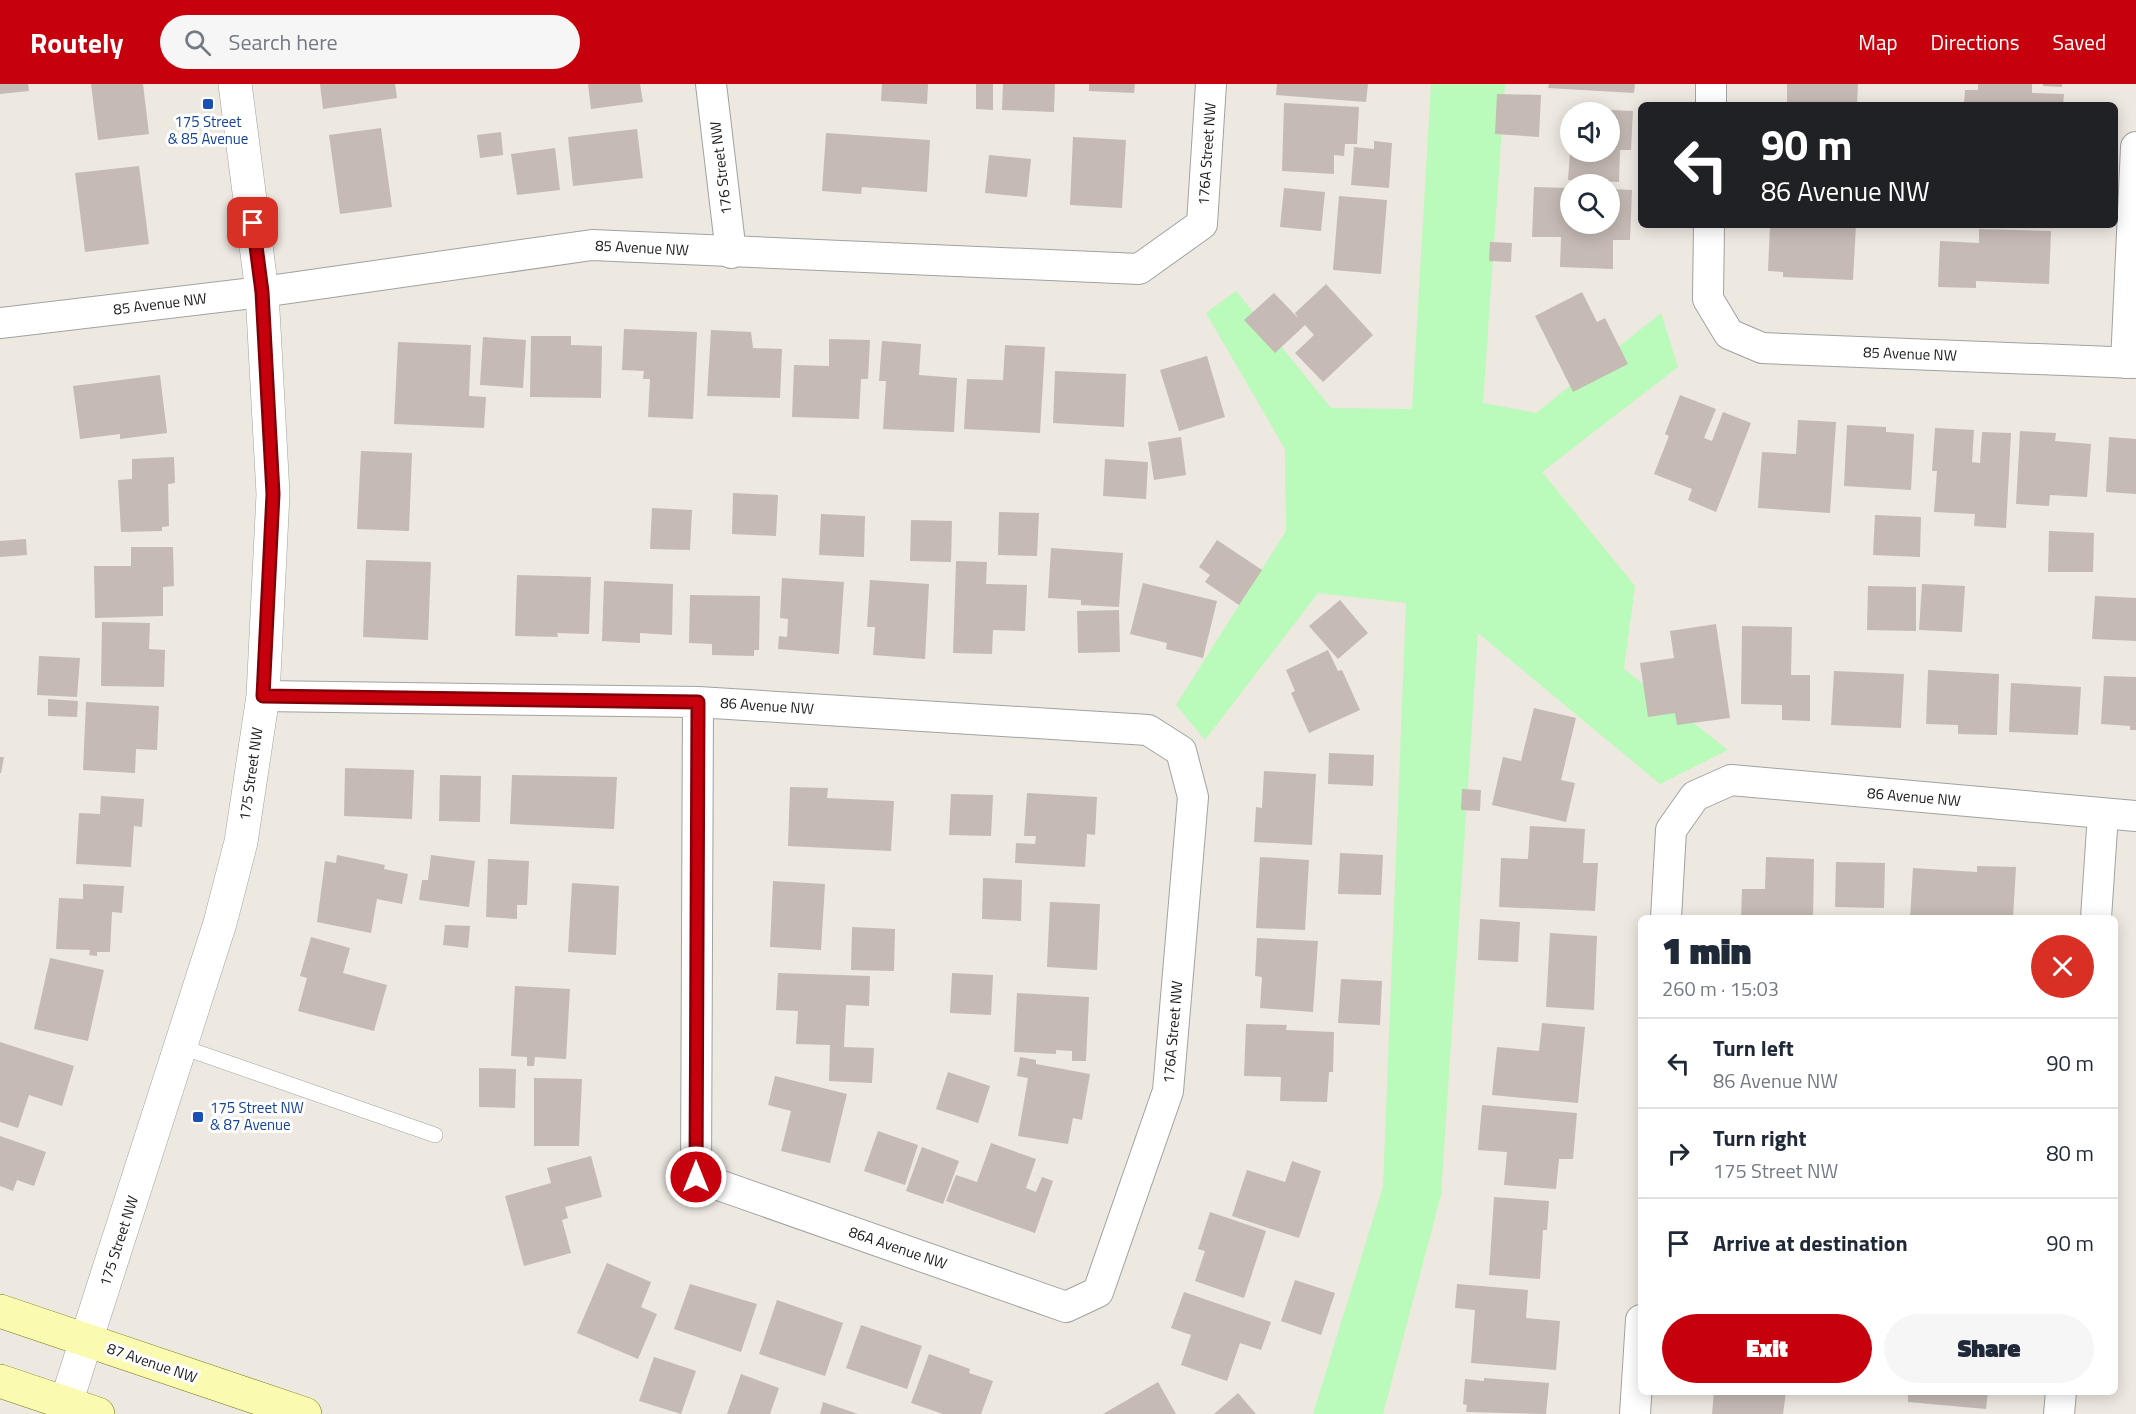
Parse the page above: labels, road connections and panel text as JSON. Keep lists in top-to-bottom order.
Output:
{
  "streets": {
    "main road": ["87 Avenue NW"],
    "street": [
      "176A Street NW",
      "176 Street NW",
      "85 Avenue NW",
      "86 Avenue NW",
      "175 Street NW",
      "86A Avenue NW"
    ]
  },
  "crossings": [
    ["176A Street NW", "85 Avenue NW"],
    ["176A Street NW", "86 Avenue NW"],
    ["176A Street NW", "86A Avenue NW"],
    ["176 Street NW", "85 Avenue NW"],
    ["85 Avenue NW", "175 Street NW"],
    ["86 Avenue NW", "175 Street NW"],
    ["86 Avenue NW", "86A Avenue NW"],
    ["175 Street NW", "87 Avenue NW"]
  ],
  "places": {
    "transit": ["175 Street & 85 Avenue", "175 Street NW & 87 Avenue"]
  },
  "page": {
    "header": "Routely",
    "search": "Search here",
    "nav": ["Map", "Directions", "Saved"],
    "turn": ["90 m", "86 Avenue NW"],
    "heading": ["1 min", "260 m · 15:03"],
    "list": [
      {
        "name": "Turn left",
        "note": "86 Avenue NW",
        "value": "90 m"
      },
      {
        "name": "Turn right",
        "note": "175 Street NW",
        "value": "80 m"
      },
      {
        "name": "Arrive at destination",
        "value": "90 m"
      }
    ],
    "buttons": ["Exit", "Share"]
  }
}
